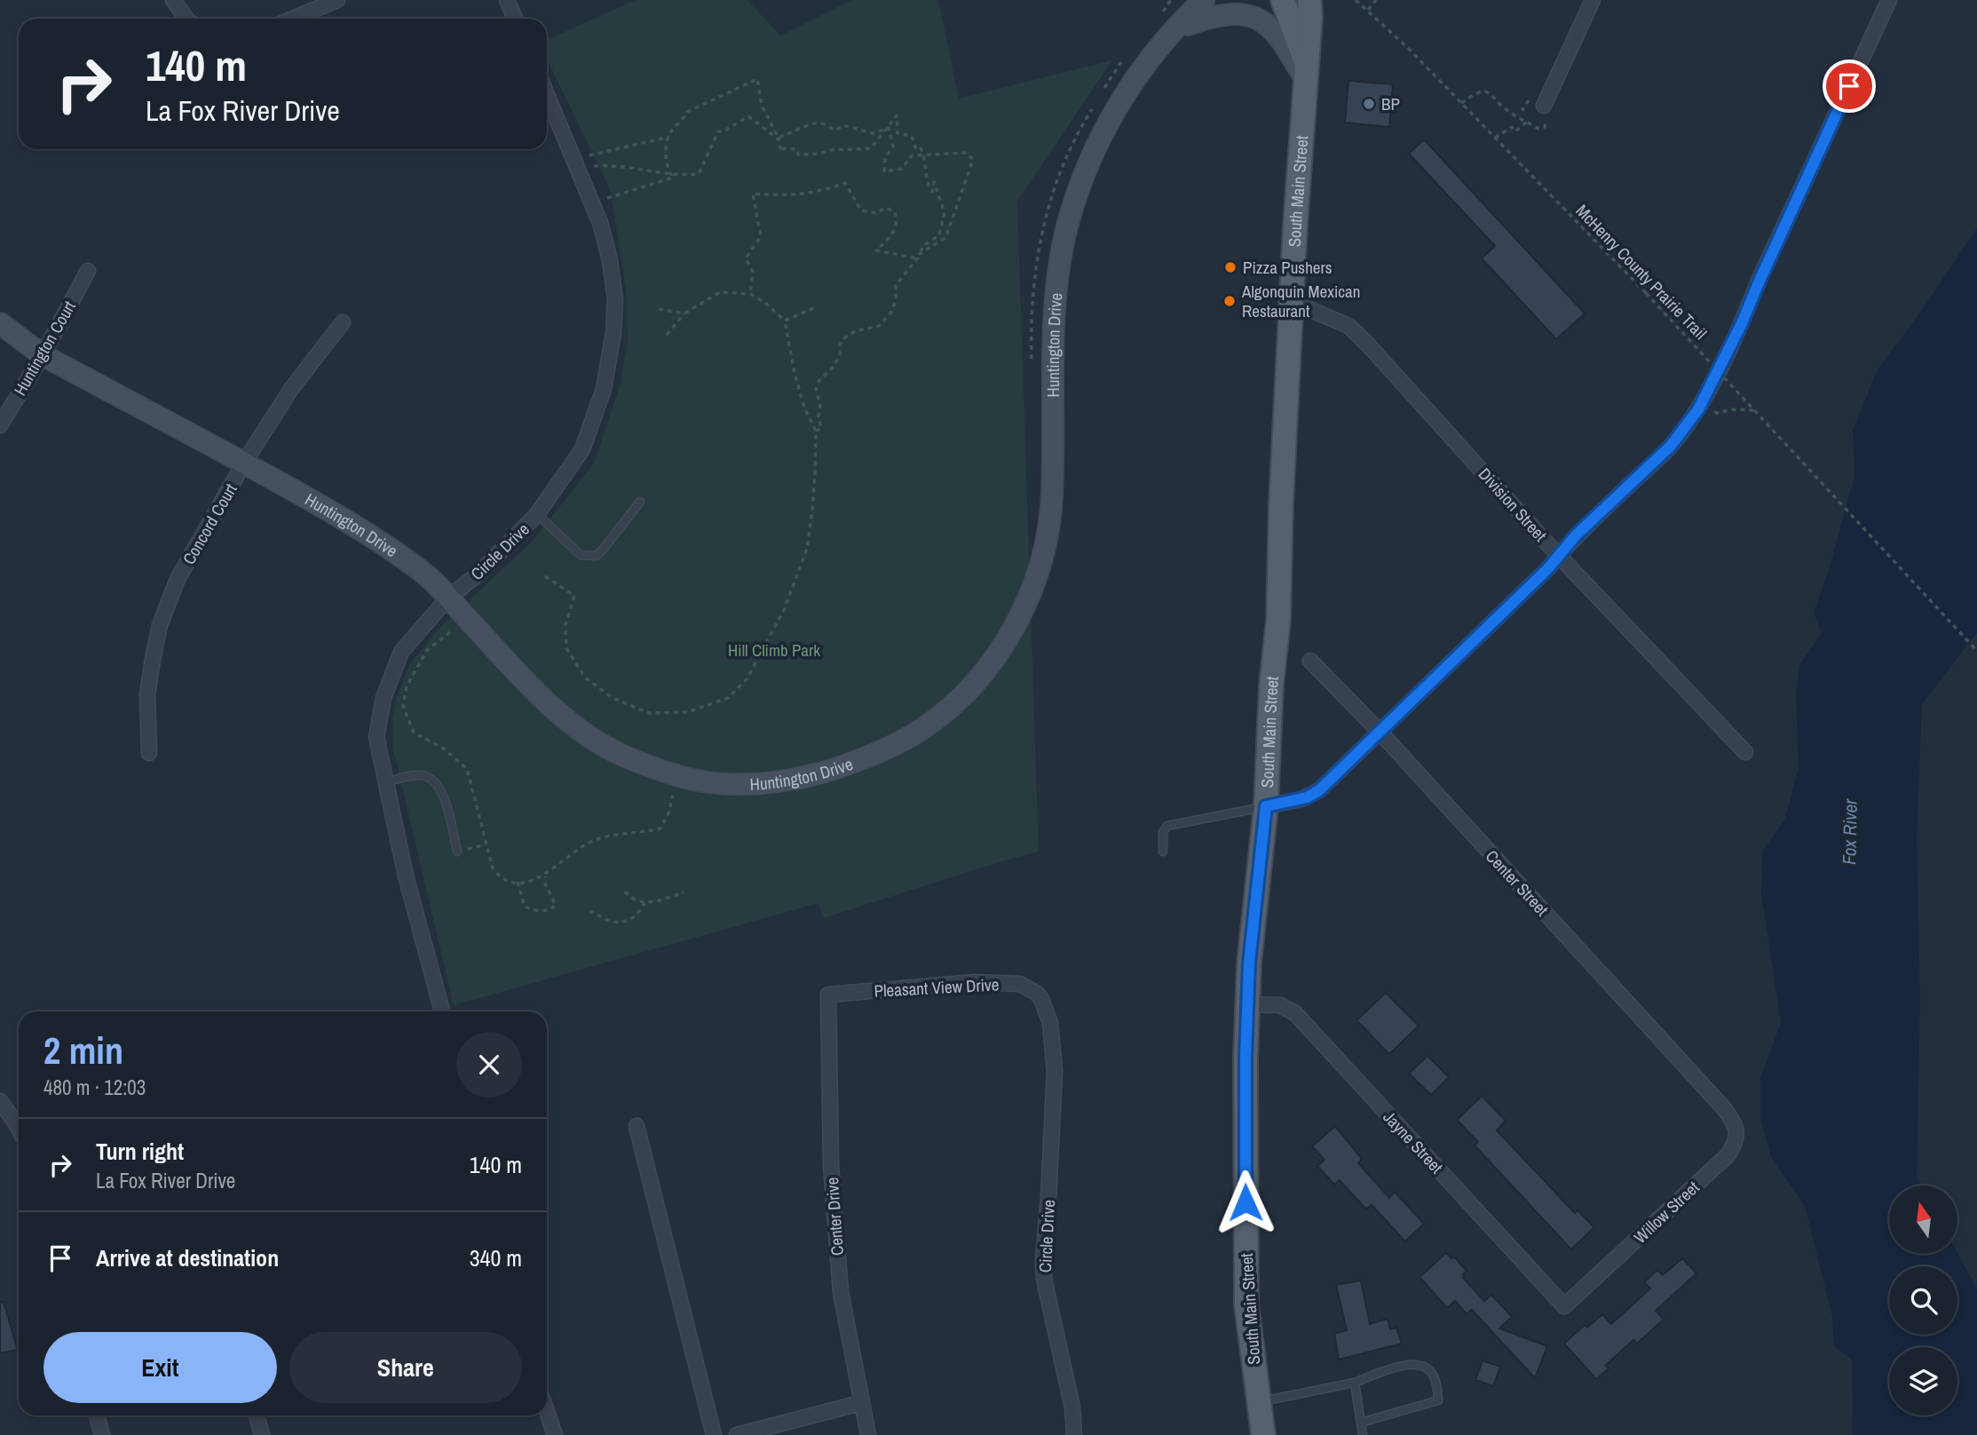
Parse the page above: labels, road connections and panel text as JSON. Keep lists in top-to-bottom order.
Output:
{
  "streets": {
    "main road": ["South Main Street"],
    "street": [
      "Huntington Drive",
      "Huntington Court",
      "Division Street",
      "Concord Court",
      "Circle Drive",
      "Center Street",
      "Pleasant View Drive",
      "Jayne Street",
      "Willow Street",
      "Center Drive"
    ],
    "path": ["McHenry County Prairie Trail"]
  },
  "crossings": [
    ["South Main Street", "Division Street"],
    ["South Main Street", "Jayne Street"],
    ["Huntington Drive", "Huntington Court"],
    ["Huntington Drive", "Concord Court"],
    ["Huntington Drive", "Circle Drive"],
    ["Circle Drive", "Pleasant View Drive"],
    ["Center Street", "Willow Street"],
    ["Pleasant View Drive", "Center Drive"],
    ["Jayne Street", "Willow Street"]
  ],
  "water": ["Fox River"],
  "parks": ["Hill Climb Park"],
  "places": ["BP", "Pizza Pushers", "Algonquin Mexican Restaurant"],
  "north": "top",
  "page": {
    "turn": ["140 m", "La Fox River Drive"],
    "heading": ["2 min", "480 m · 12:03"],
    "list": [
      {
        "name": "Turn right",
        "note": "La Fox River Drive",
        "value": "140 m"
      },
      {
        "name": "Arrive at destination",
        "value": "340 m"
      }
    ],
    "buttons": ["Exit", "Share"]
  }
}
